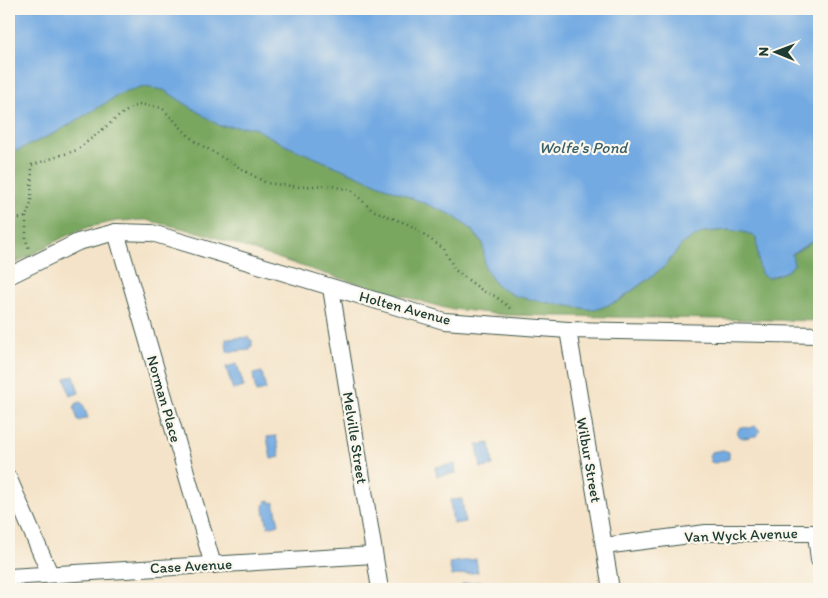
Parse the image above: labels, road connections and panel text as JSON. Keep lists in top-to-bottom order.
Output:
{
  "streets": {
    "street": [
      "Holten Avenue",
      "Norman Place",
      "Melville Street",
      "Wilbur Street",
      "Van Wyck Avenue",
      "Case Avenue"
    ]
  },
  "crossings": [
    ["Holten Avenue", "Norman Place"],
    ["Holten Avenue", "Melville Street"],
    ["Holten Avenue", "Wilbur Street"],
    ["Norman Place", "Case Avenue"],
    ["Melville Street", "Case Avenue"],
    ["Wilbur Street", "Van Wyck Avenue"]
  ],
  "water": ["Wolfe's Pond"],
  "north": "left"
}
